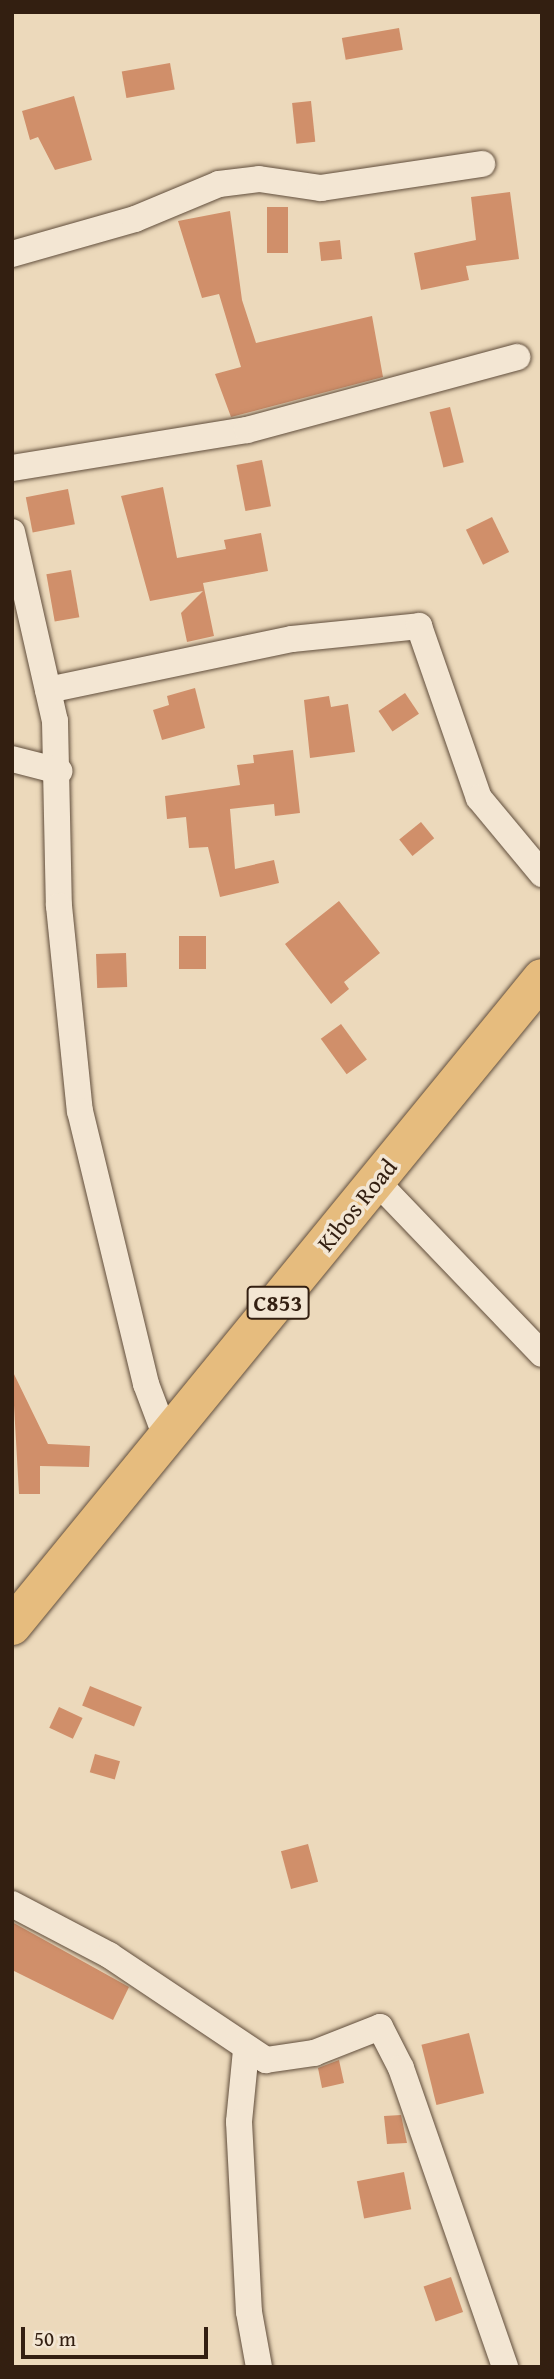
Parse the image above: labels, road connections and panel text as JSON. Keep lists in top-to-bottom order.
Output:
{
  "streets": {
    "main road": ["Kibos Road", "C853"]
  },
  "scale_bar": "50 m"
}
